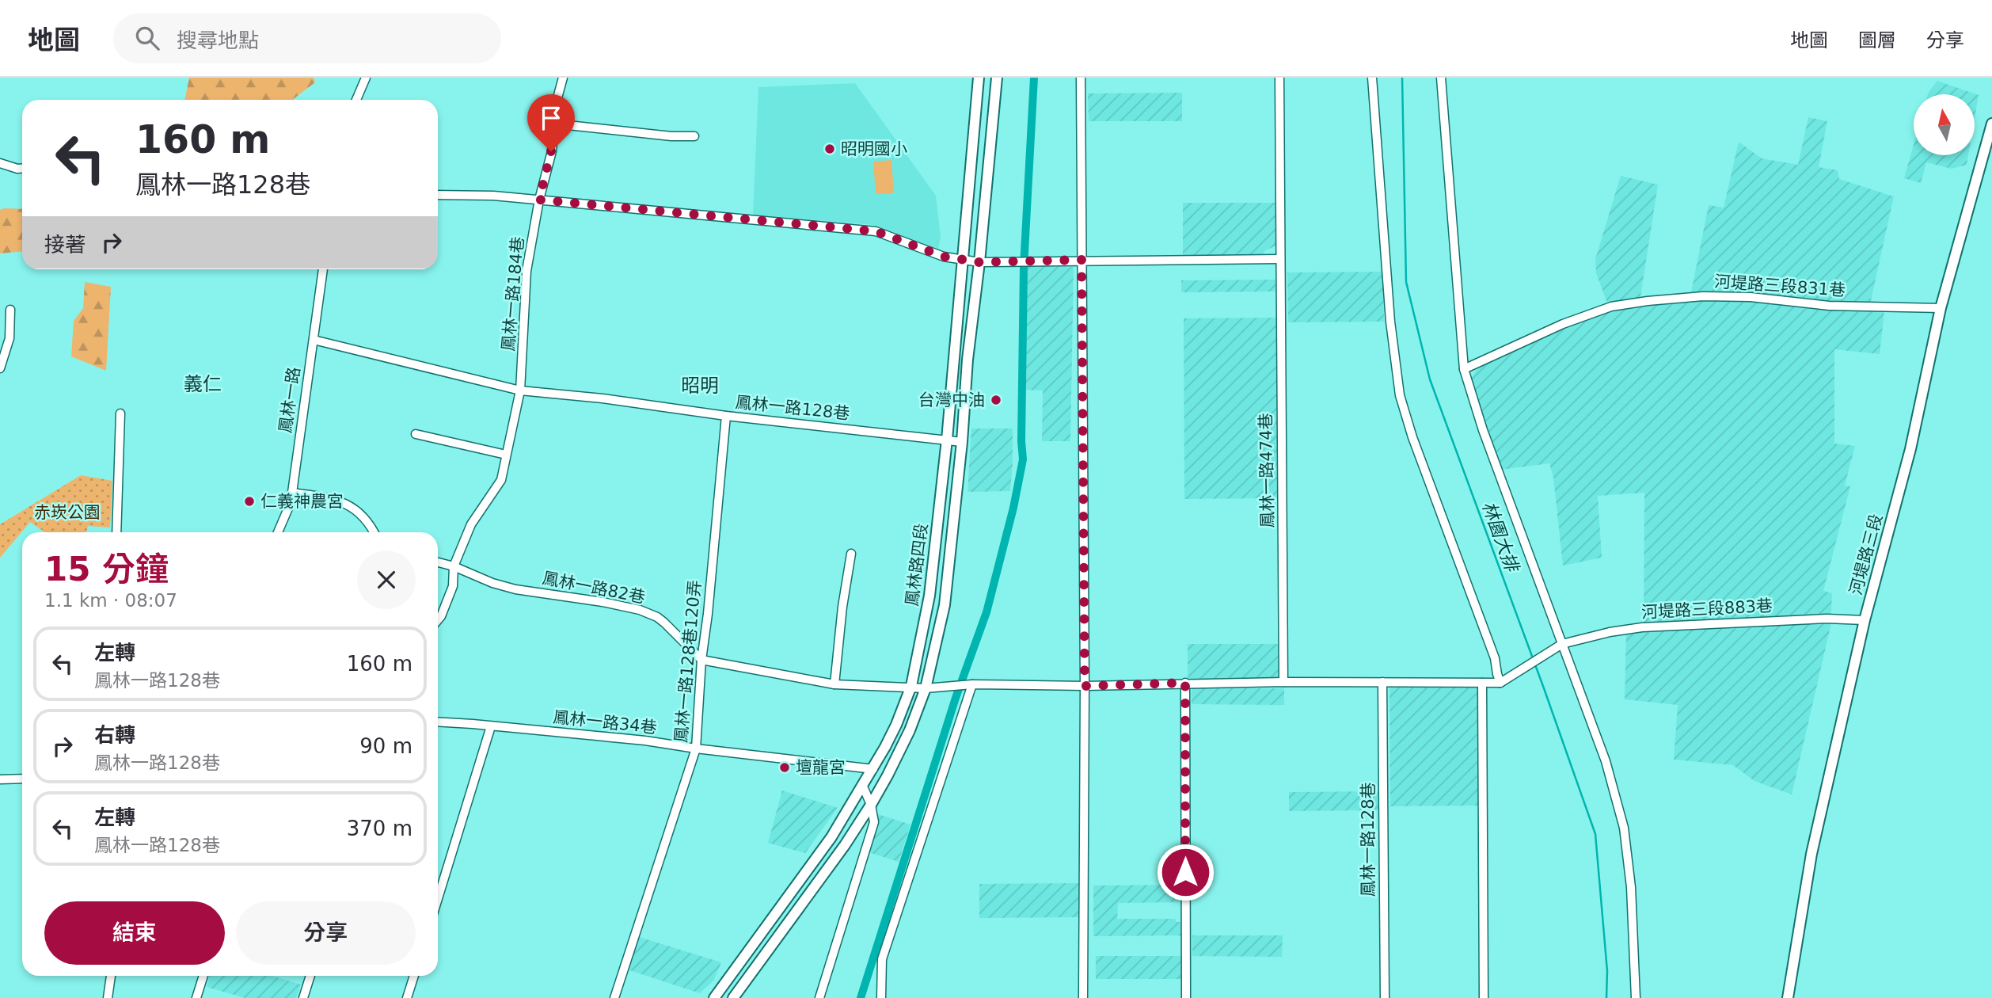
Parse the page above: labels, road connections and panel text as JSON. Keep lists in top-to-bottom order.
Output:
{
  "streets": {
    "main road": ["河堤路三段", "鳳林路四段"],
    "street": [
      "河堤路三段831巷",
      "鳳林一路184巷",
      "鳳林一路",
      "鳳林一路128巷",
      "鳳林一路474巷",
      "鳳林一路82巷",
      "河堤路三段883巷",
      "鳳林一路128巷120弄",
      "鳳林一路34巷"
    ]
  },
  "crossings": [
    ["河堤路三段831巷", "河堤路三段"],
    ["鳳林一路184巷", "鳳林一路128巷"],
    ["鳳林一路", "鳳林一路128巷"],
    ["鳳林一路128巷", "鳳林路四段"],
    ["鳳林一路128巷", "鳳林一路128巷120弄"],
    ["河堤路三段", "河堤路三段883巷"],
    ["鳳林路四段", "鳳林一路34巷"],
    ["鳳林一路82巷", "鳳林一路128巷120弄"],
    ["鳳林一路128巷120弄", "鳳林一路34巷"]
  ],
  "districts": ["義仁", "昭明"],
  "water": ["林園大排"],
  "parks": ["赤崁公園"],
  "places": [
    "昭明國小",
    "台灣中油",
    "仁義神農宮",
    "壇龍宮"
  ],
  "north": "top",
  "page": {
    "header": "地圖",
    "search": "搜尋地點",
    "nav": ["地圖", "圖層", "分享"],
    "turn": ["160 m", "鳳林一路128巷"],
    "then": "接著",
    "heading": ["15 分鐘", "1.1 km · 08:07"],
    "list": [
      {
        "name": "左轉",
        "note": "鳳林一路128巷",
        "value": "160 m"
      },
      {
        "name": "右轉",
        "note": "鳳林一路128巷",
        "value": "90 m"
      },
      {
        "name": "左轉",
        "note": "鳳林一路128巷",
        "value": "370 m"
      }
    ],
    "buttons": ["結束", "分享"]
  }
}
